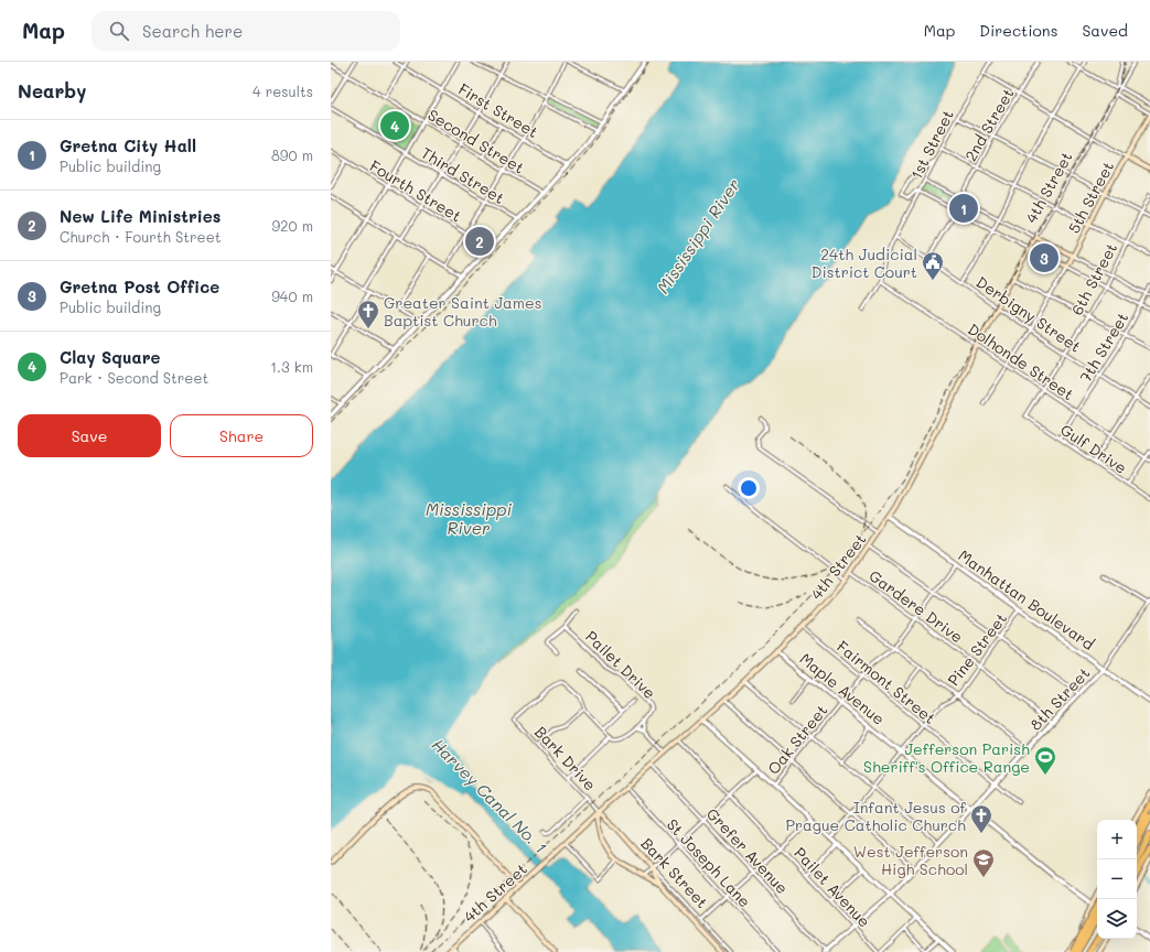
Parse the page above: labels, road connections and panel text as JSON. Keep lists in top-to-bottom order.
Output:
{
  "streets": {
    "main road": ["4th Street", "5th Street", "Bark Street"],
    "street": [
      "First Street",
      "2nd Street",
      "Second Street",
      "1st Street",
      "Third Street",
      "Fourth Street",
      "6th Street",
      "Derbigny Street",
      "7th Street",
      "Dolhonde Street",
      "Gulf Drive",
      "Manhattan Boulevard",
      "Gardere Drive",
      "Pine Street",
      "Pailet Drive",
      "Fairmont Street",
      "Maple Avenue",
      "8th Street",
      "Oak Street",
      "Bark Drive",
      "Grefer Avenue",
      "St Joseph Lane",
      "Pailet Avenue"
    ]
  },
  "crossings": [
    ["1st Street", "Derbigny Street"],
    ["1st Street", "Dolhonde Street"],
    ["4th Street", "Derbigny Street"],
    ["4th Street", "Dolhonde Street"],
    ["4th Street", "Manhattan Boulevard"],
    ["4th Street", "Gardere Drive"],
    ["4th Street", "Fairmont Street"],
    ["4th Street", "Maple Avenue"],
    ["4th Street", "Bark Drive"],
    ["4th Street", "Grefer Avenue"],
    ["4th Street", "St Joseph Lane"],
    ["4th Street", "Bark Street"],
    ["4th Street", "Pailet Avenue"],
    ["5th Street", "Derbigny Street"],
    ["5th Street", "Dolhonde Street"],
    ["6th Street", "Derbigny Street"],
    ["6th Street", "Dolhonde Street"],
    ["6th Street", "Gulf Drive"],
    ["Derbigny Street", "7th Street"],
    ["7th Street", "Dolhonde Street"],
    ["7th Street", "Gulf Drive"],
    ["Manhattan Boulevard", "Pine Street"],
    ["Manhattan Boulevard", "8th Street"],
    ["Manhattan Boulevard", "Oak Street"],
    ["Gardere Drive", "Pine Street"],
    ["Gardere Drive", "8th Street"],
    ["Gardere Drive", "Oak Street"],
    ["Pine Street", "Fairmont Street"],
    ["Pine Street", "Maple Avenue"],
    ["Fairmont Street", "8th Street"],
    ["Fairmont Street", "Oak Street"],
    ["Maple Avenue", "8th Street"],
    ["Maple Avenue", "Oak Street"],
    ["8th Street", "Grefer Avenue"],
    ["8th Street", "Pailet Avenue"],
    ["Bark Drive", "Bark Street"]
  ],
  "water": ["Mississippi River", "Harvey Canal No. 1"],
  "places": {
    "public building": ["24th Judicial District Court"],
    "church": ["Greater Saint James Baptist Church", "Infant Jesus of Prague Catholic Church"],
    "sports": ["Jefferson Parish Sheriff's Office Range"],
    "school or university": ["West Jefferson High School"]
  },
  "page": {
    "header": "Map",
    "search": "Search here",
    "nav": ["Map", "Directions", "Saved"],
    "heading": ["Nearby", "4 results"],
    "pins": [
      "4",
      "1",
      "2",
      "3"
    ],
    "list": [
      {
        "mark": "1",
        "name": "Gretna City Hall",
        "note": "Public building",
        "value": "890 m"
      },
      {
        "mark": "2",
        "name": "New Life Ministries",
        "note": "Church · Fourth Street",
        "value": "920 m"
      },
      {
        "mark": "3",
        "name": "Gretna Post Office",
        "note": "Public building",
        "value": "940 m"
      },
      {
        "mark": "4",
        "name": "Clay Square",
        "note": "Park · Second Street",
        "value": "1.3 km"
      }
    ],
    "buttons": ["Save", "Share"],
    "map_buttons": ["+", "−"]
  }
}
